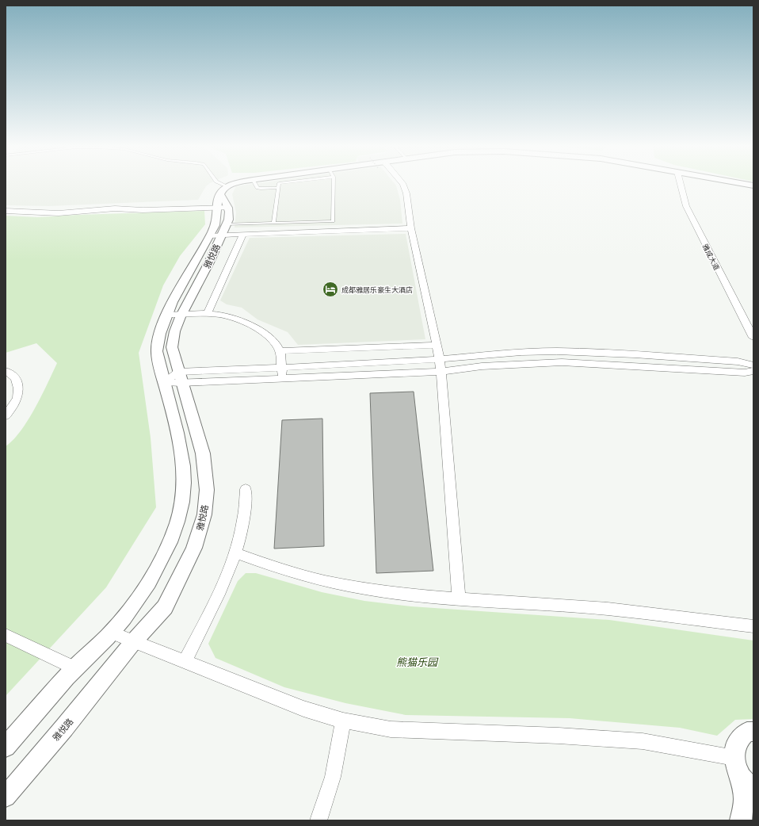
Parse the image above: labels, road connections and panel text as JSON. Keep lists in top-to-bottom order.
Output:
{
  "streets": {
    "street": ["雅悦路", "雅成大道"]
  },
  "parks": ["熊猫乐园"],
  "places": {
    "hotel": ["成都雅居乐豪生大酒店"]
  }
}
